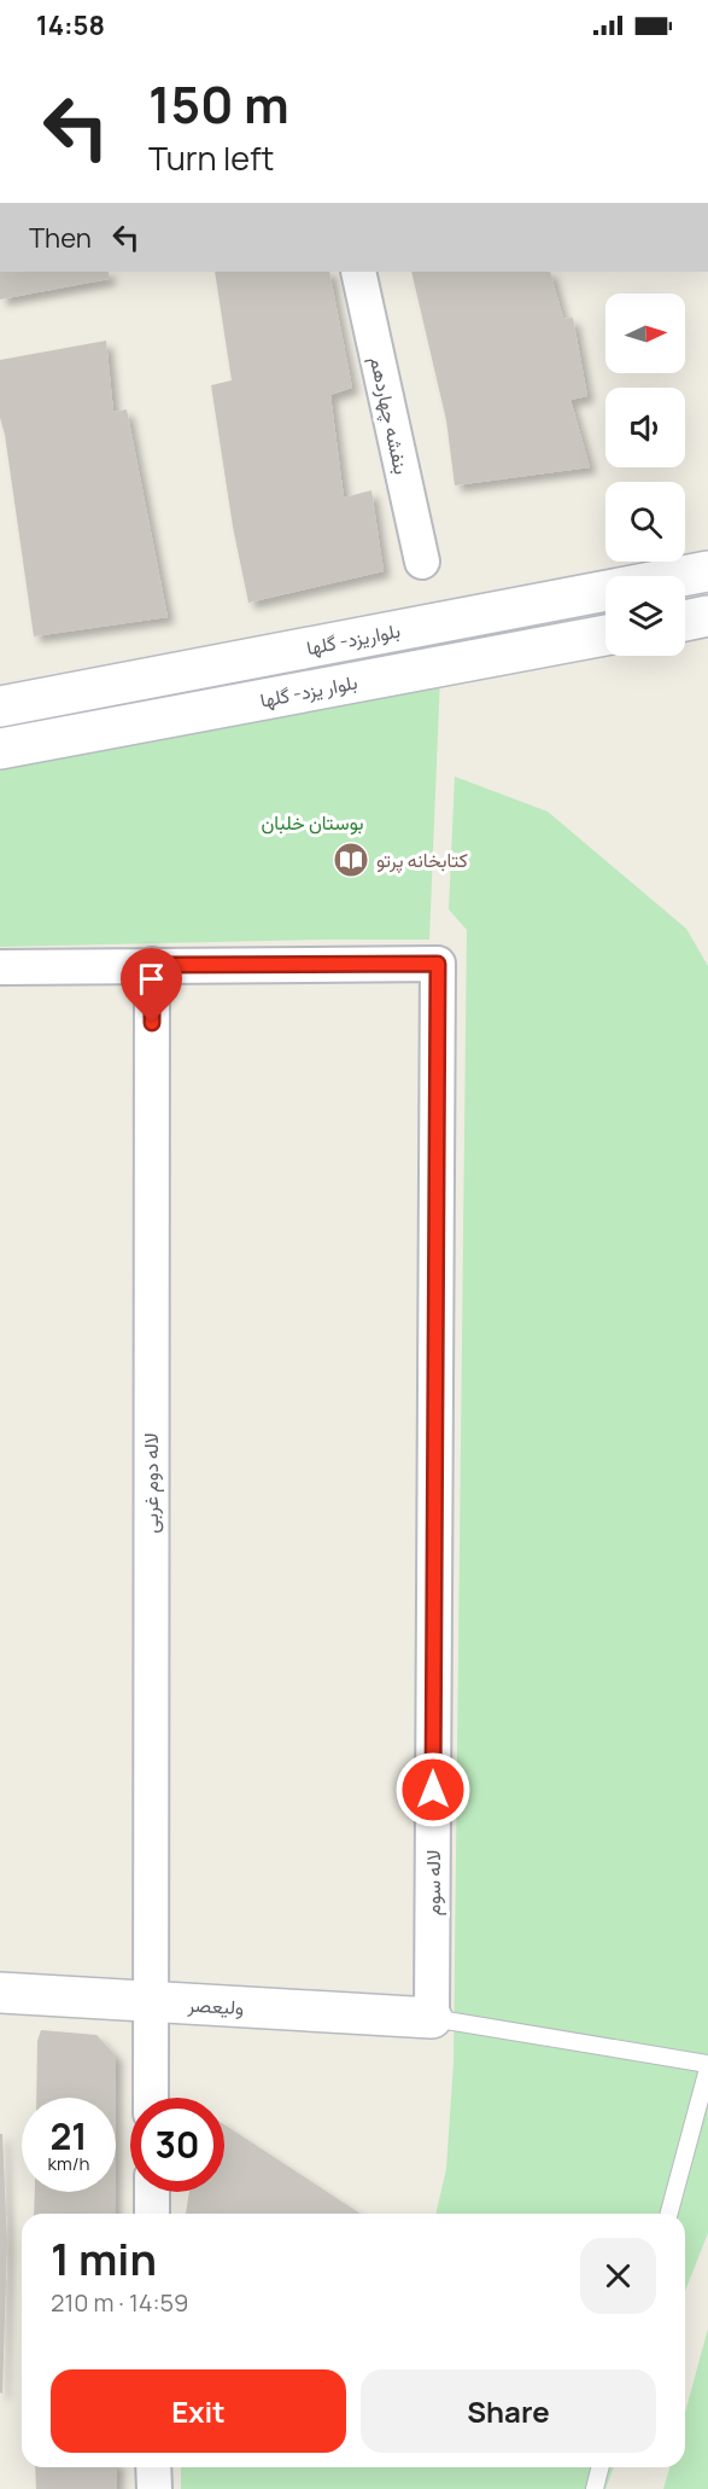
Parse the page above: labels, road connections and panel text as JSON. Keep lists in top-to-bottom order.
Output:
{
  "streets": {
    "main road": ["بلواریزد- گلها", "بلوار یزد- گلها", "ولیعصر"],
    "street": ["بنفشه چهاردهم", "لاله دوم غربی", "لاله سوم"]
  },
  "crossings": [
    ["لاله دوم غربی", "لاله سوم"],
    ["لاله دوم غربی", "ولیعصر"],
    ["لاله سوم", "ولیعصر"]
  ],
  "parks": ["بوستان خلبان"],
  "places": {
    "library": ["كتابخانه پرتو"]
  },
  "north": "right",
  "page": {
    "status": "14:58",
    "turn": ["150 m", "Turn left"],
    "then": "Then",
    "speed": "21 km/h",
    "limit": "30",
    "heading": ["1 min", "210 m · 14:59"],
    "buttons": ["Exit", "Share"]
  }
}
